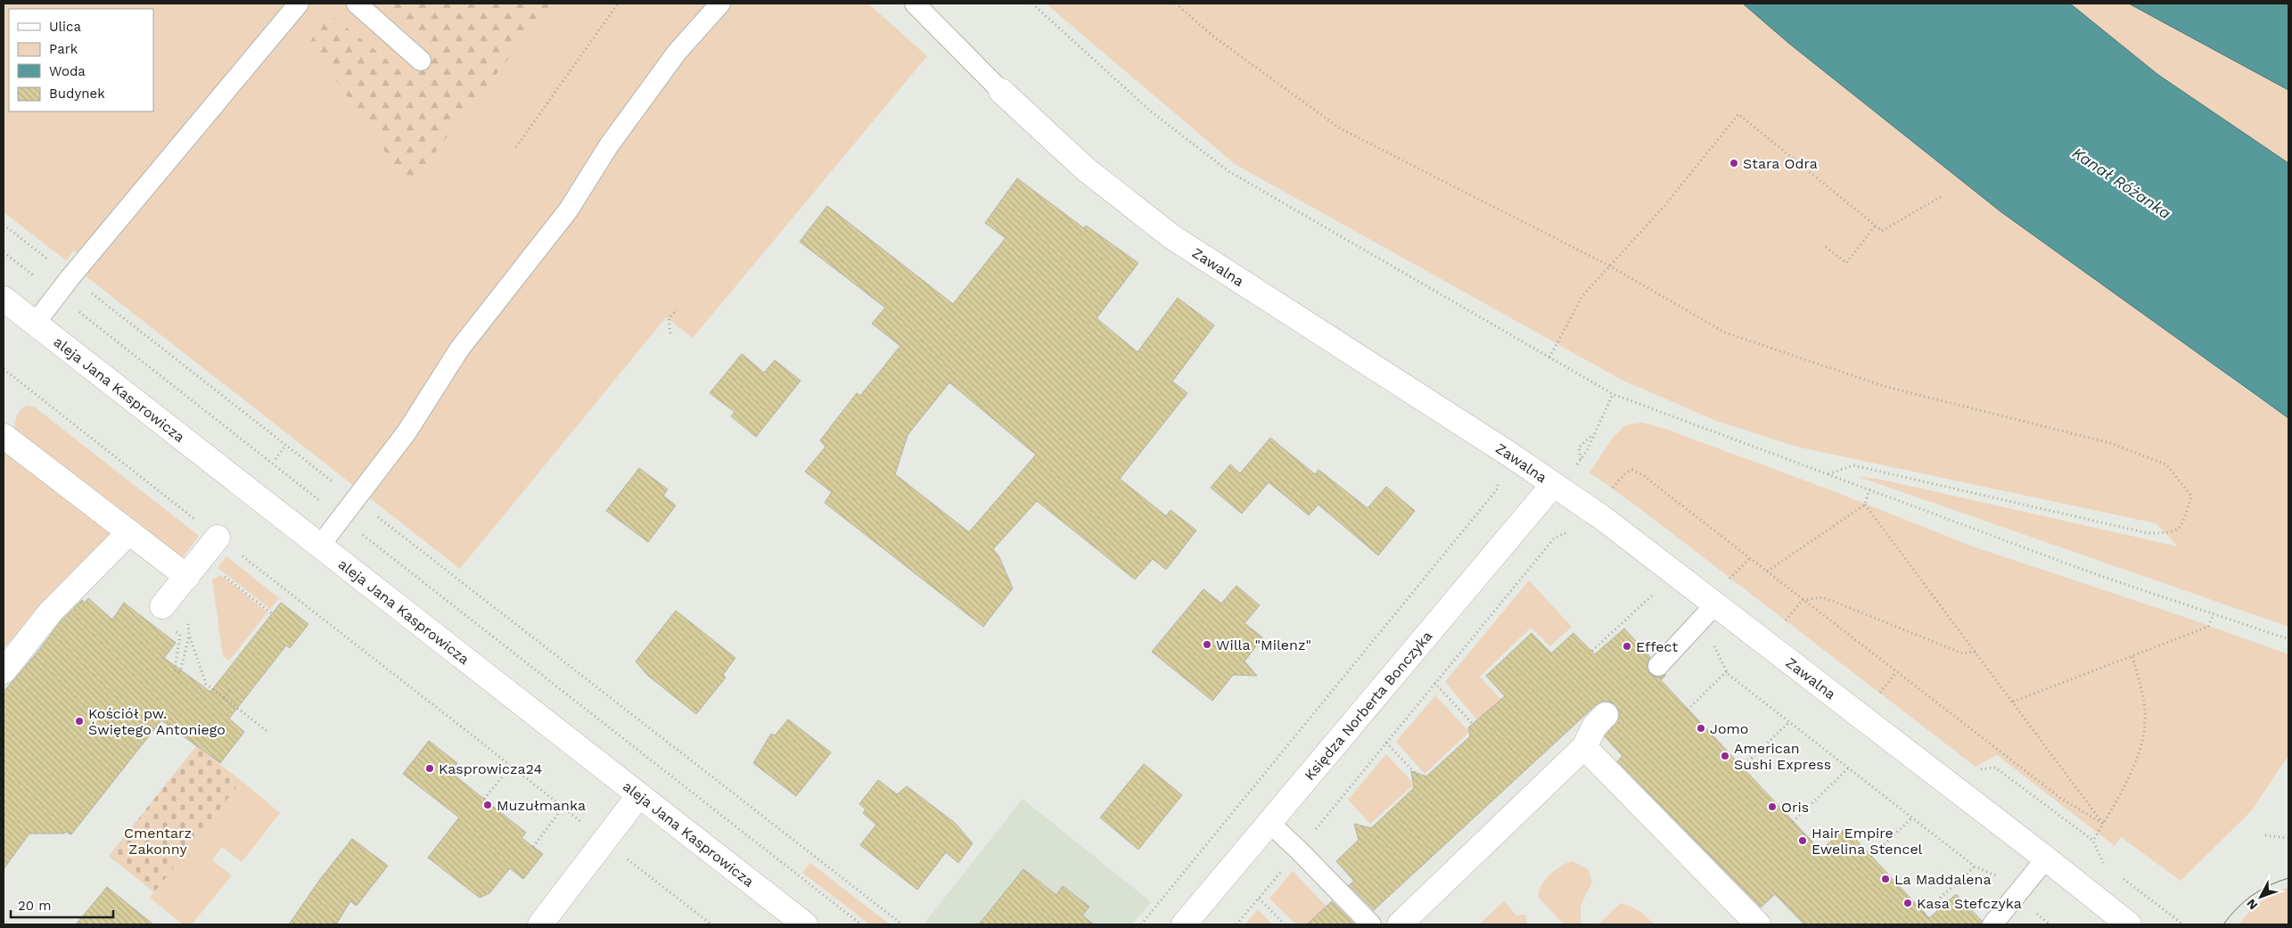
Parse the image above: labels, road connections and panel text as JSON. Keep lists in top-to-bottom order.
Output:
{
  "streets": {
    "street": ["Zawalna", "aleja Jana Kasprowicza", "Księdza Norberta Bonczyka"]
  },
  "crossings": [
    ["Zawalna", "Księdza Norberta Bonczyka"]
  ],
  "water": ["Kanał Różanka"],
  "parks": ["Cmentarz Zakonny"],
  "places": [
    "Stara Odra",
    "Willa \"Milenz\"",
    "Effect",
    "Kościół pw. Świętego Antoniego",
    "Jomo",
    "American Sushi Express",
    "Kasprowicza24",
    "Muzułmanka",
    "Oris",
    "Hair Empire Ewelina Stencel",
    "La Maddalena",
    "Kasa Stefczyka"
  ],
  "legend": [
    "Ulica",
    "Park",
    "Woda",
    "Budynek"
  ],
  "scale_bar": "20 m",
  "north": "bottom left"
}
